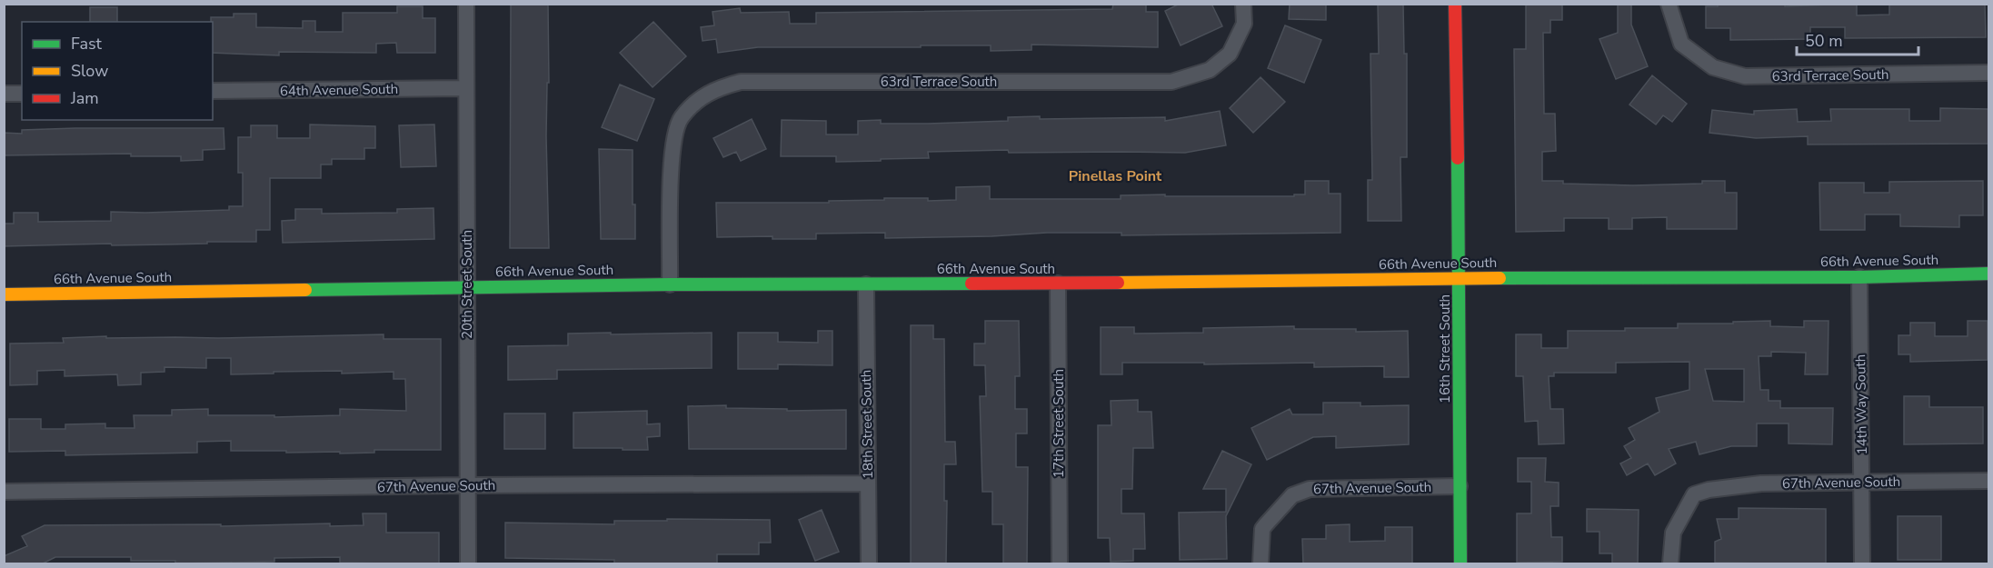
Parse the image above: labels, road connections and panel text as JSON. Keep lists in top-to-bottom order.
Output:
{
  "streets": {
    "street": [
      "63rd Terrace South",
      "64th Avenue South",
      "66th Avenue South",
      "20th Street South",
      "16th Street South",
      "14th Way South",
      "17th Street South",
      "18th Street South",
      "67th Avenue South"
    ]
  },
  "crossings": [
    ["63rd Terrace South", "66th Avenue South"],
    ["64th Avenue South", "20th Street South"],
    ["66th Avenue South", "20th Street South"],
    ["66th Avenue South", "16th Street South"],
    ["66th Avenue South", "14th Way South"],
    ["66th Avenue South", "17th Street South"],
    ["66th Avenue South", "18th Street South"],
    ["20th Street South", "67th Avenue South"],
    ["16th Street South", "67th Avenue South"],
    ["14th Way South", "67th Avenue South"],
    ["18th Street South", "67th Avenue South"]
  ],
  "districts": ["Pinellas Point"],
  "legend": ["Fast", "Slow", "Jam"],
  "scale_bar": "50 m"
}
